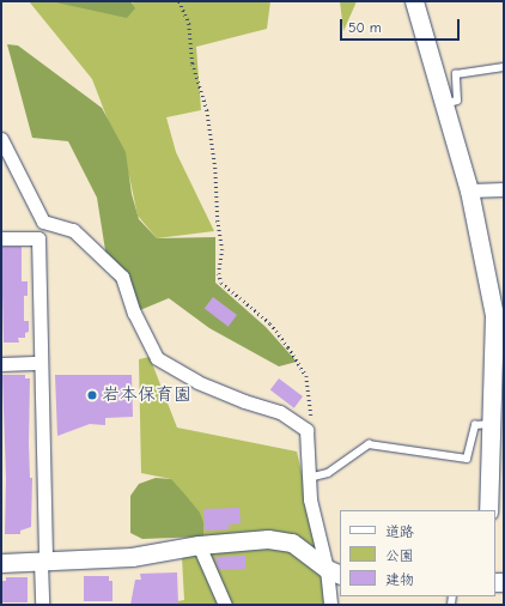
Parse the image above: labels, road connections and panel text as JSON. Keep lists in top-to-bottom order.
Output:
{
  "places": ["岩本保育園"],
  "legend": ["道路", "公園", "建物"],
  "scale_bar": "50 m"
}
